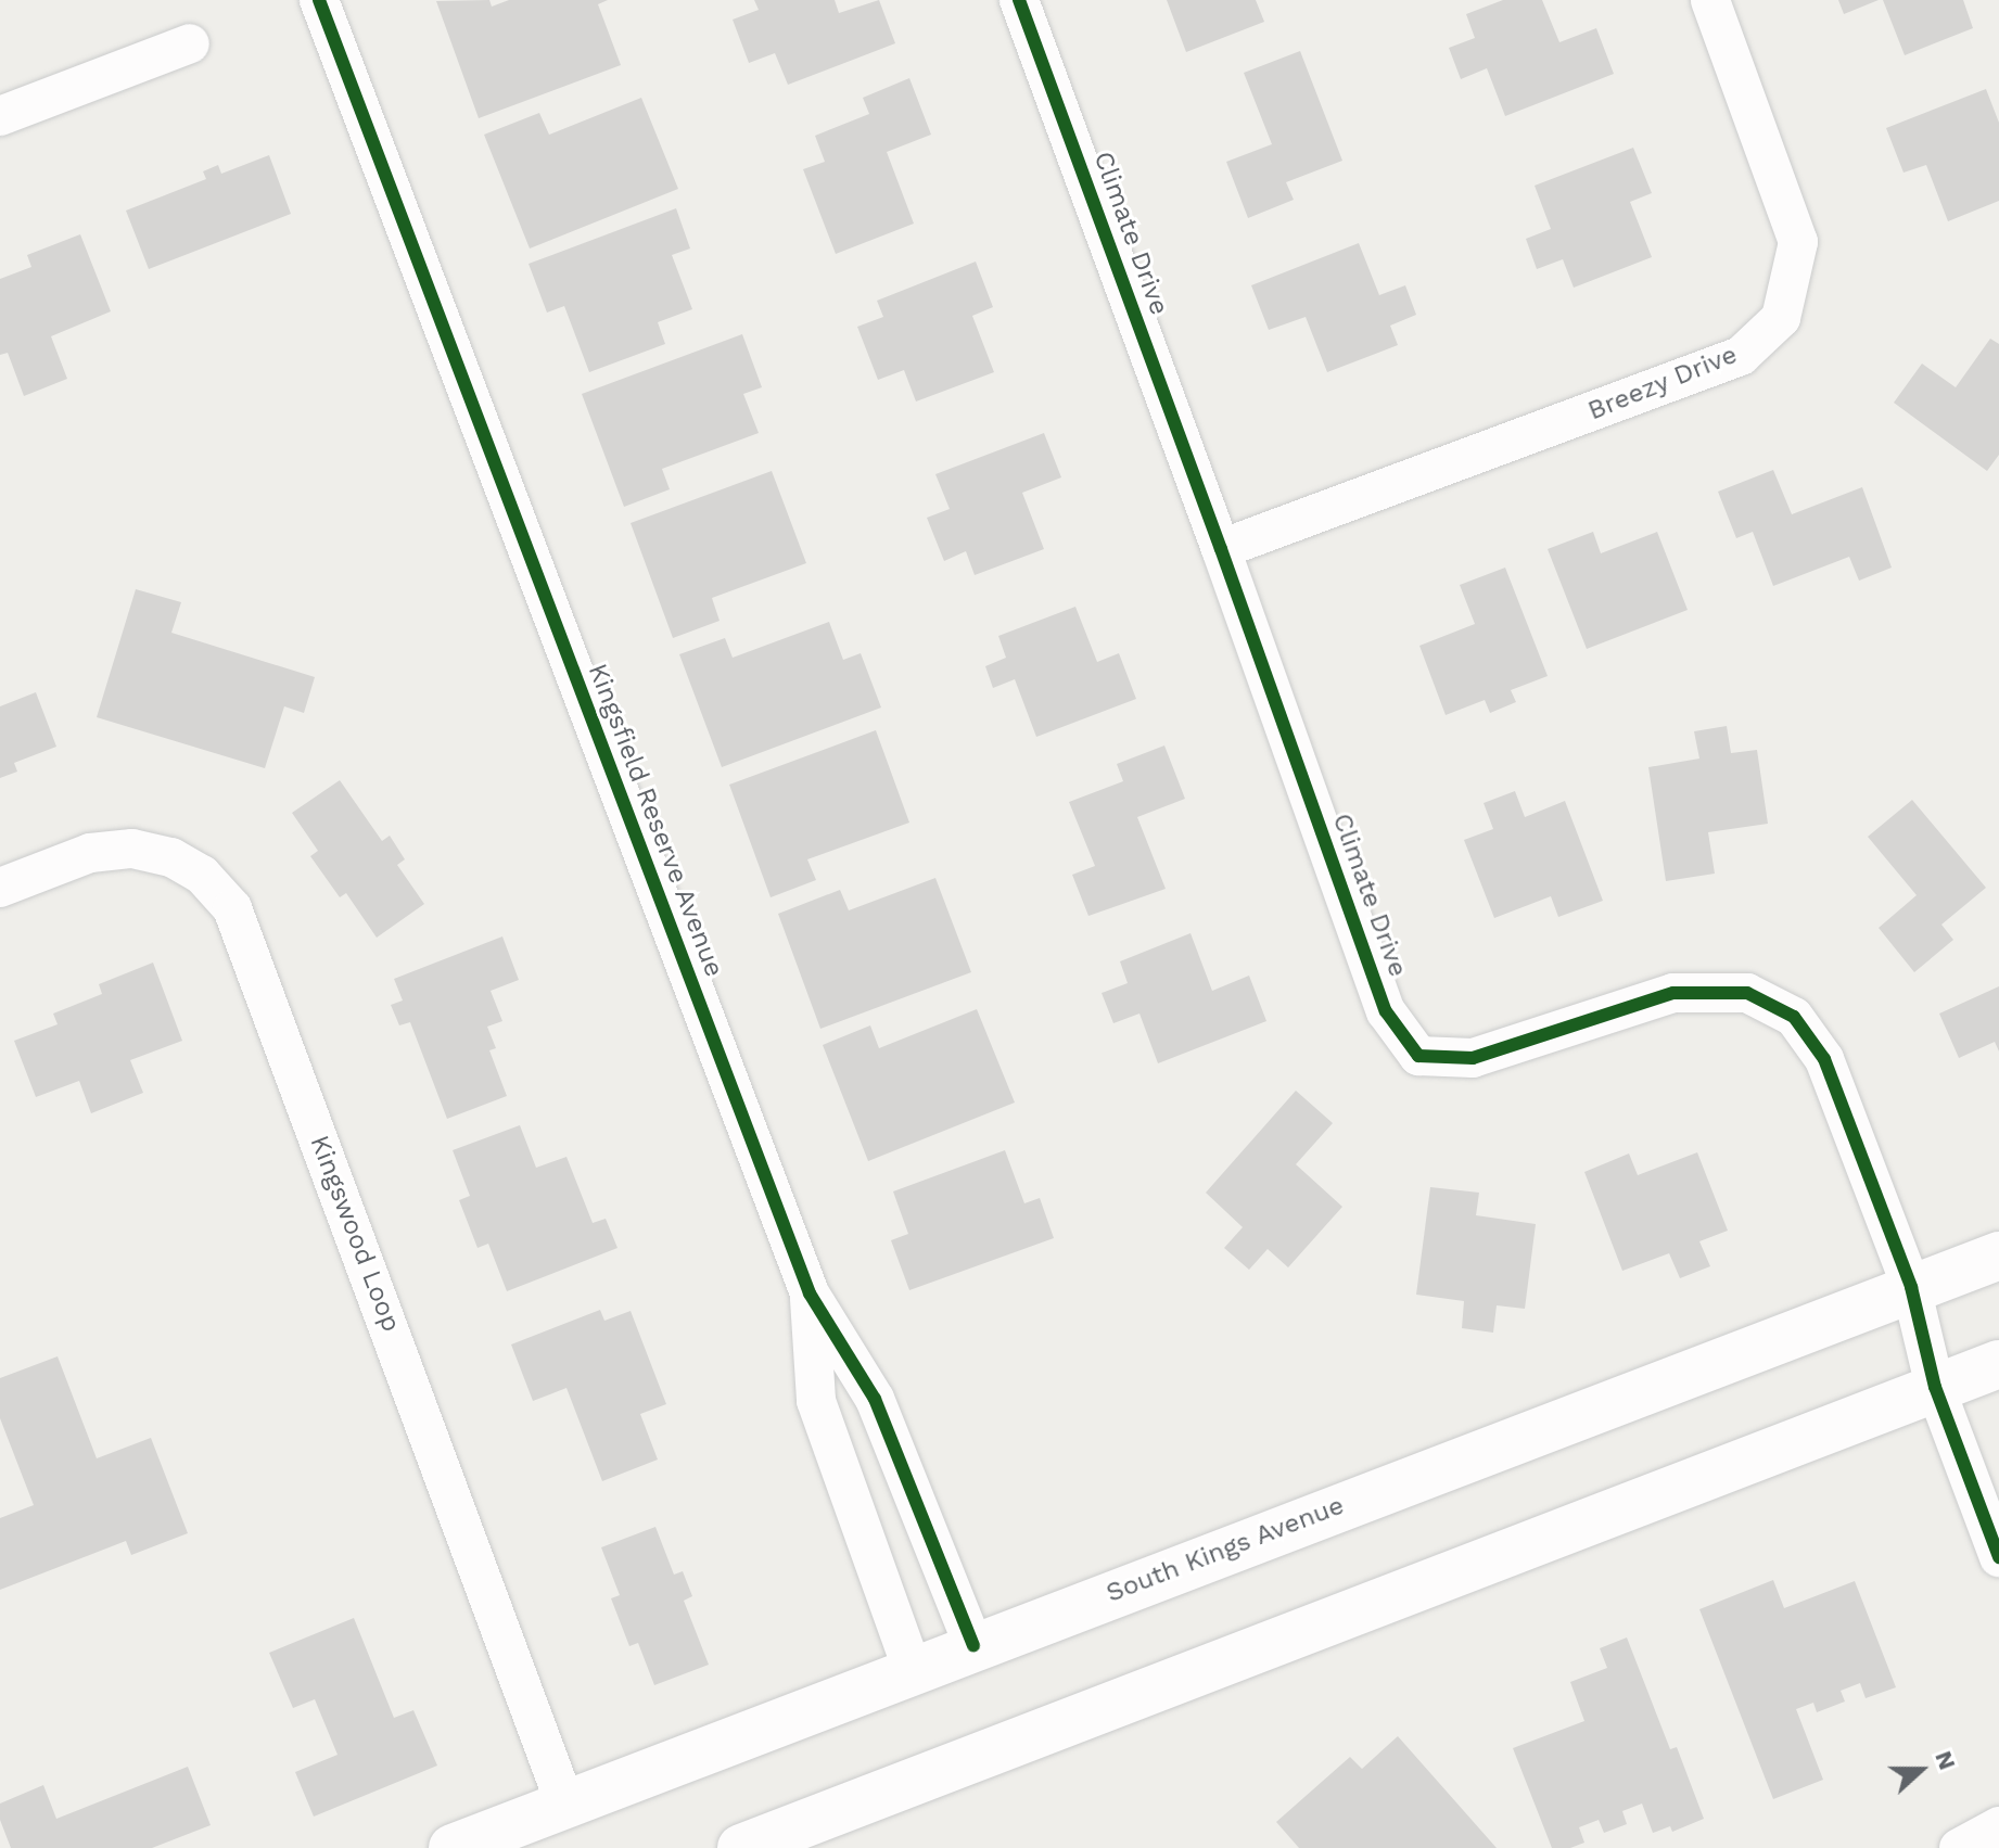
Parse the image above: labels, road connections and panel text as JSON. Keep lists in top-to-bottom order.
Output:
{
  "streets": {
    "main road": ["South Kings Avenue"],
    "street": [
      "Climate Drive",
      "Breezy Drive",
      "Kingsfield Reserve Avenue",
      "Kingswood Loop"
    ]
  },
  "crossings": [
    ["Climate Drive", "Breezy Drive"],
    ["Climate Drive", "South Kings Avenue"],
    ["Kingsfield Reserve Avenue", "South Kings Avenue"],
    ["Kingswood Loop", "South Kings Avenue"]
  ],
  "north": "right"
}
